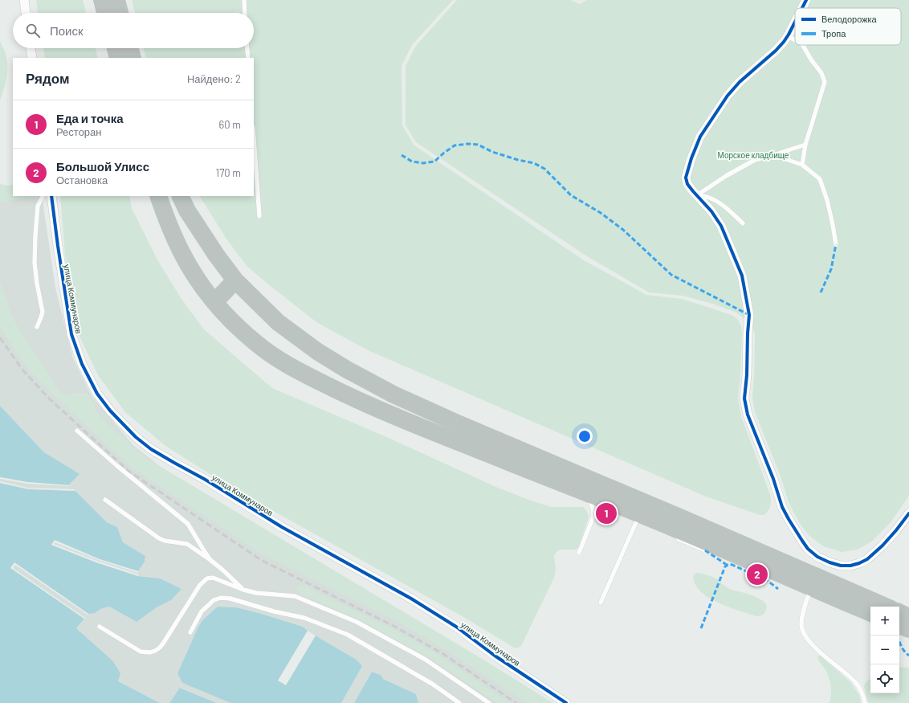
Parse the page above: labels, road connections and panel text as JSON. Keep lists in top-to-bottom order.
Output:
{
  "streets": {
    "street": ["улица Коммунаров"]
  },
  "parks": ["Морское кладбище"],
  "legend": ["Велодорожка", "Тропа"],
  "page": {
    "search": "Поиск",
    "heading": ["Рядом", "Найдено: 2"],
    "list": [
      {
        "mark": "1",
        "name": "Еда и точка",
        "note": "Ресторан",
        "value": "60 m"
      },
      {
        "mark": "2",
        "name": "Большой Улисс",
        "note": "Остановка",
        "value": "170 m"
      }
    ],
    "pins": ["1", "2"],
    "map_buttons": ["+", "−"]
  }
}
